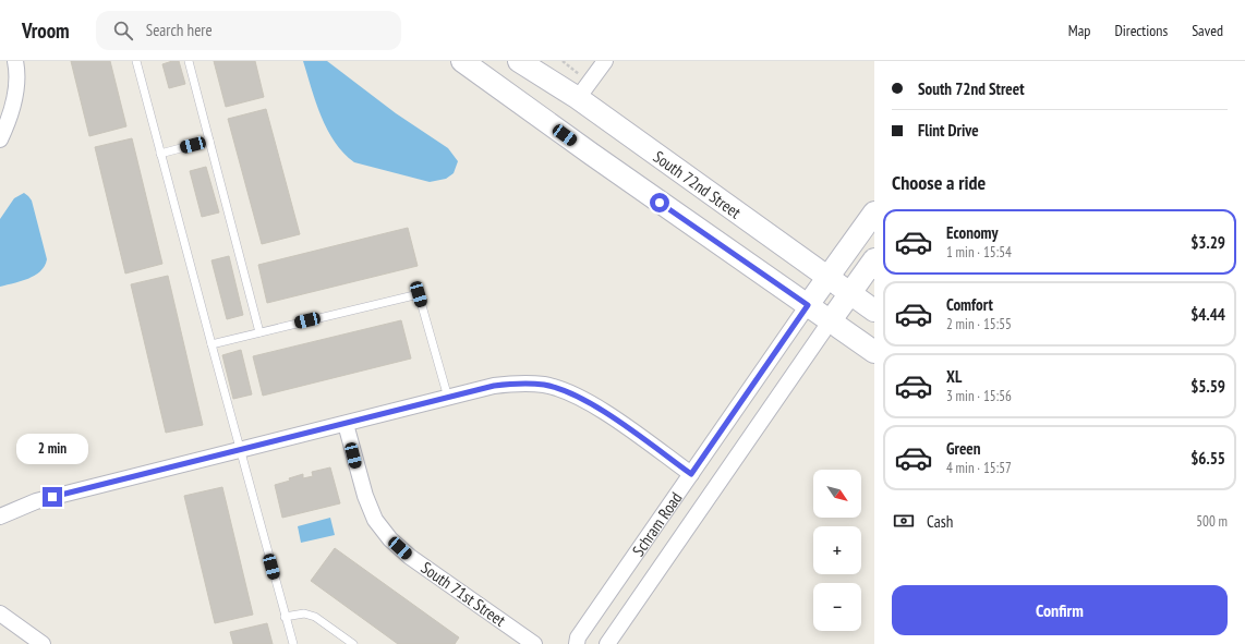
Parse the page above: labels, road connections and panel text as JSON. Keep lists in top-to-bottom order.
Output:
{
  "streets": {
    "street": ["South 72nd Street", "Schram Road", "South 71st Street"]
  },
  "crossings": [
    ["South 72nd Street", "Schram Road"]
  ],
  "north": "bottom right",
  "page": {
    "header": "Vroom",
    "search": "Search here",
    "nav": ["Map", "Directions", "Saved"],
    "banner": ["South 72nd Street", "Flint Drive"],
    "heading": "Choose a ride",
    "list": [
      {
        "name": "Economy",
        "note": "1 min · 15:54",
        "value": "$3.29"
      },
      {
        "name": "Comfort",
        "note": "2 min · 15:55",
        "value": "$4.44"
      },
      {
        "name": "XL",
        "note": "3 min · 15:56",
        "value": "$5.59"
      },
      {
        "name": "Green",
        "note": "4 min · 15:57",
        "value": "$6.55"
      }
    ],
    "bubble": "2 min",
    "map_buttons": ["+", "−"],
    "pay": ["Cash", "500 m"],
    "buttons": "Confirm"
  }
}
